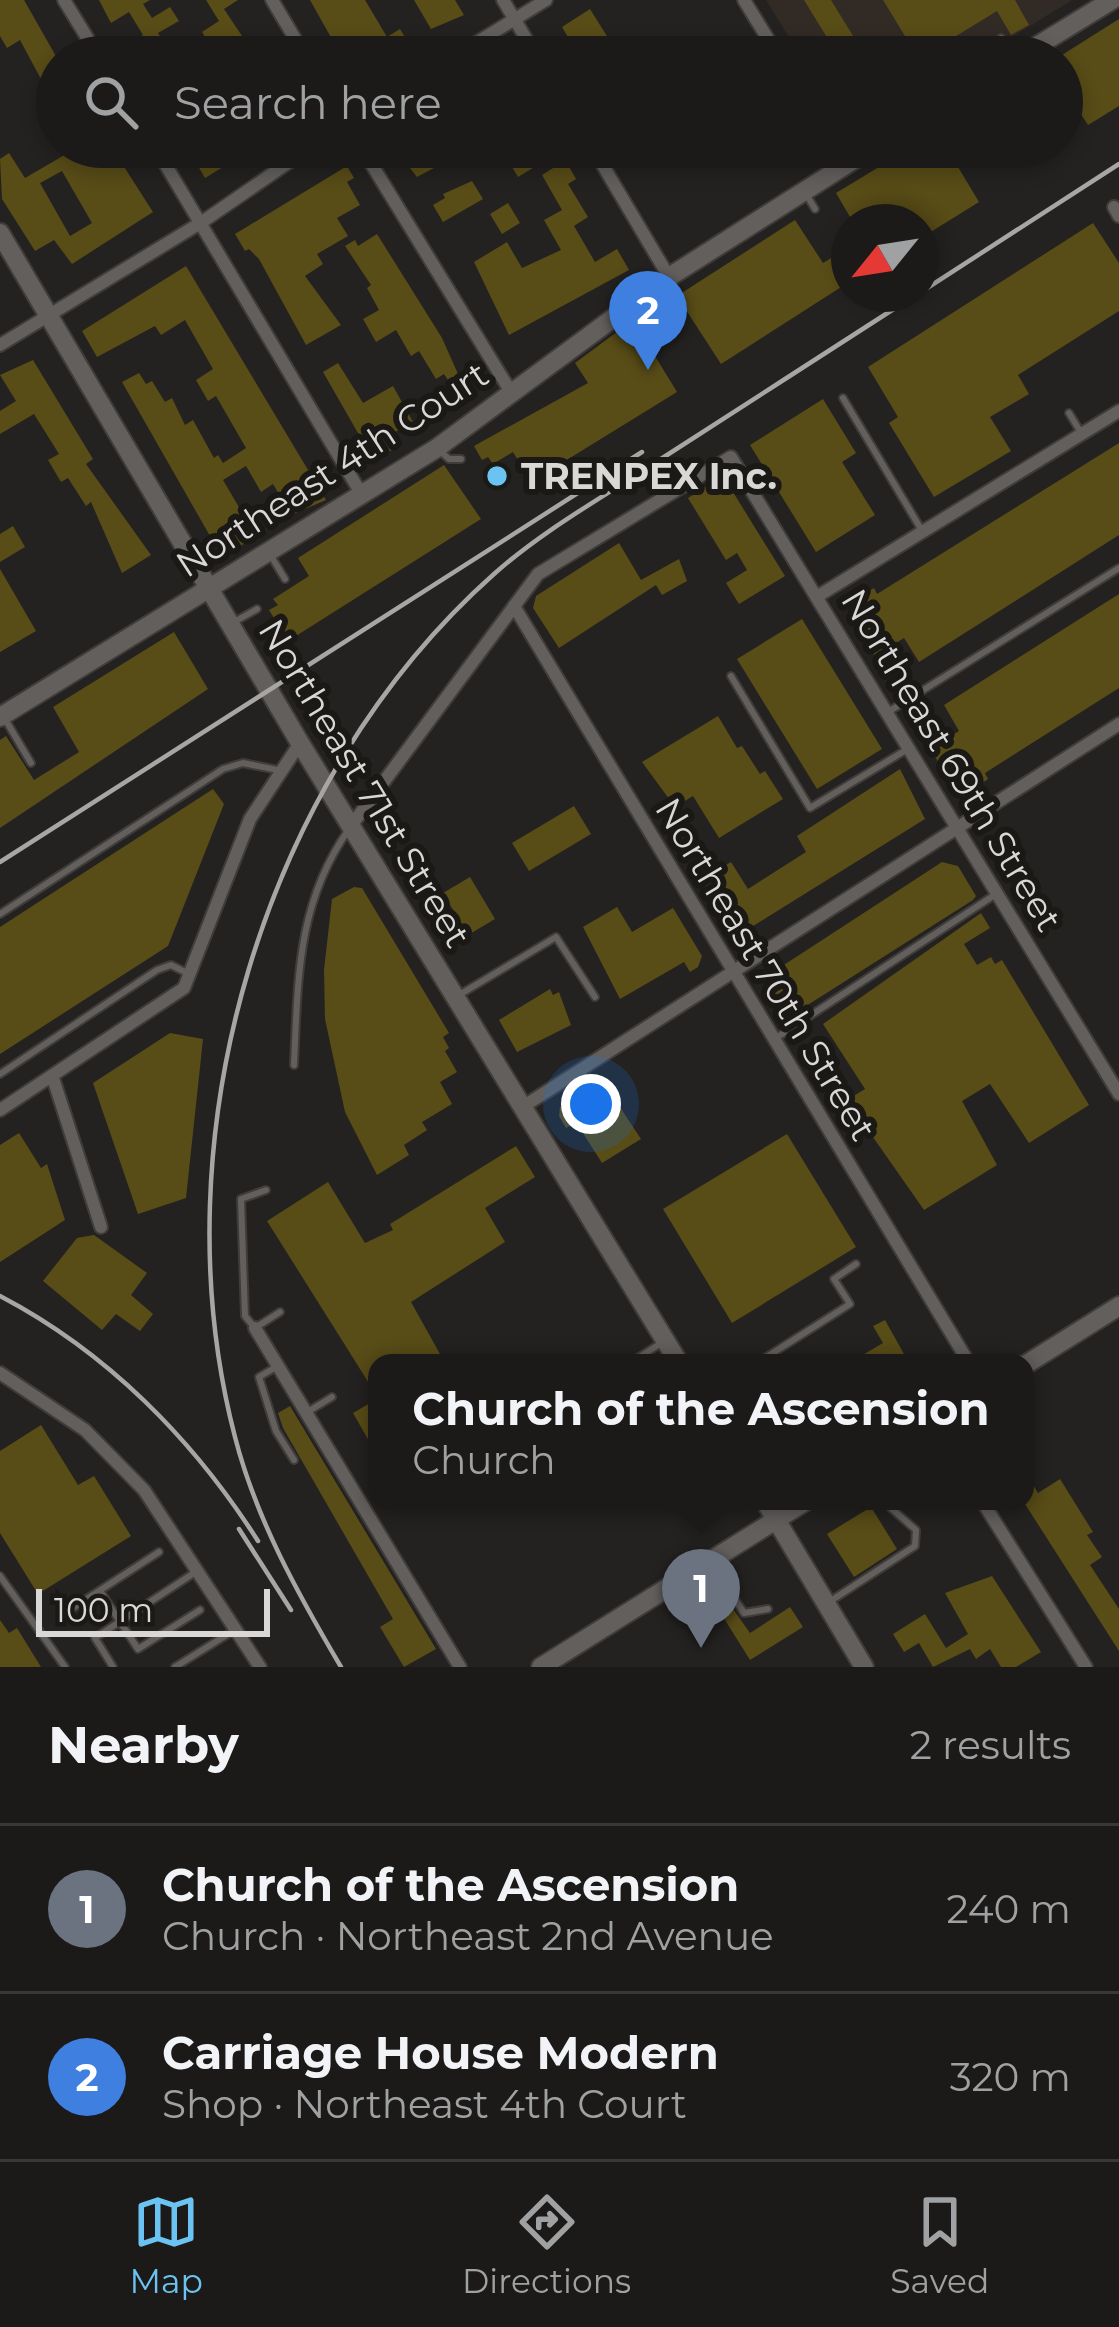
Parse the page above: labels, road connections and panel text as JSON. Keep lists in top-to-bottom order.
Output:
{
  "streets": {
    "street": [
      "Northeast 4th Court",
      "Northeast 69th Street",
      "Northeast 71st Street",
      "Northeast 70th Street"
    ]
  },
  "crossings": [
    ["Northeast 4th Court", "Northeast 71st Street"],
    ["Northeast 69th Street", "Northeast 70th Street"]
  ],
  "places": ["TRENPEX Inc."],
  "scale_bar": "100 m",
  "north": "bottom left",
  "page": {
    "search": "Search here",
    "pins": ["2", "1"],
    "popup": ["Church of the Ascension", "Church"],
    "scale": "100 m",
    "heading": ["Nearby", "2 results"],
    "list": [
      {
        "mark": "1",
        "name": "Church of the Ascension",
        "note": "Church · Northeast 2nd Avenue",
        "value": "240 m"
      },
      {
        "mark": "2",
        "name": "Carriage House Modern",
        "note": "Shop · Northeast 4th Court",
        "value": "320 m"
      }
    ],
    "nav": ["Map", "Directions", "Saved"]
  }
}
